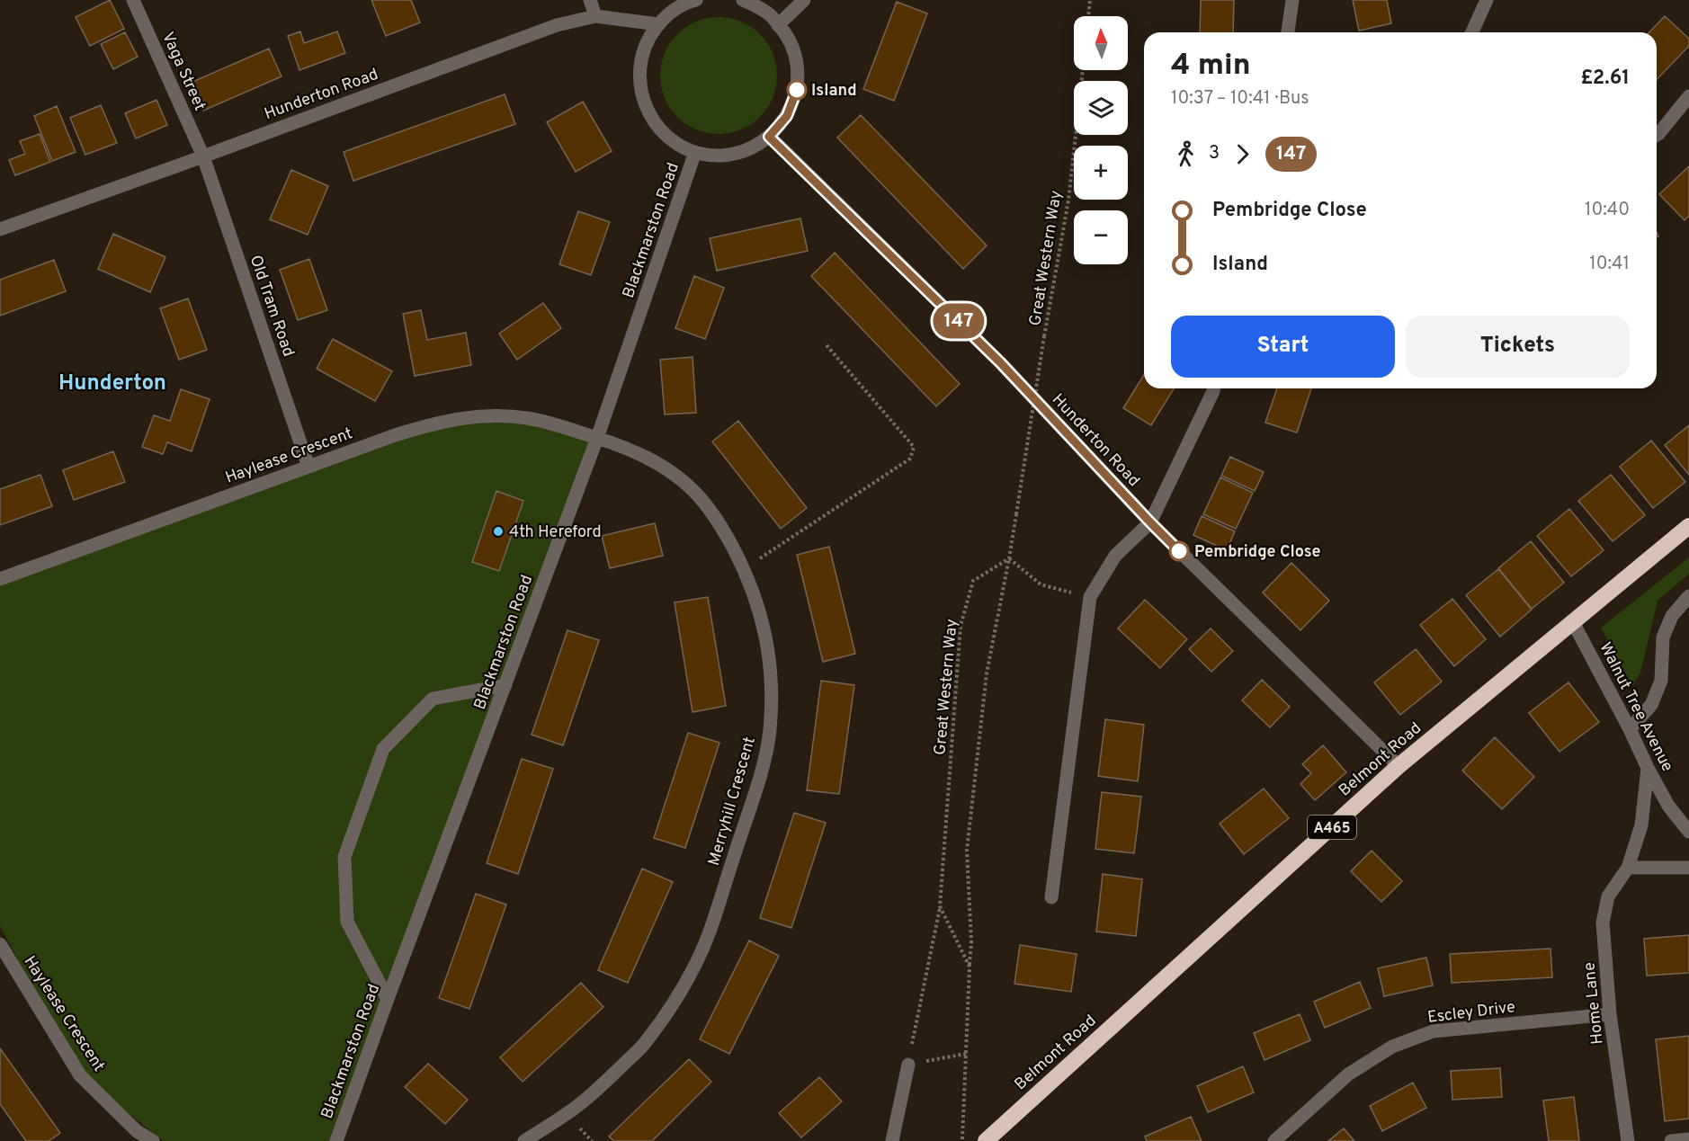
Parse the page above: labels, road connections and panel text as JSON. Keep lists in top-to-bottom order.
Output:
{
  "streets": {
    "highway": ["Belmont Road", "A465"],
    "street": [
      "Vaga Street",
      "Hunderton Road",
      "Blackmarston Road",
      "Old Tram Road",
      "Haylease Crescent",
      "Walnut Tree Avenue",
      "Merryhill Crescent",
      "Home Lane",
      "Escley Drive"
    ],
    "path": ["Great Western Way"]
  },
  "crossings": [
    ["Vaga Street", "Hunderton Road"],
    ["Vaga Street", "Old Tram Road"],
    ["Hunderton Road", "Old Tram Road"],
    ["Hunderton Road", "Belmont Road"],
    ["Blackmarston Road", "Haylease Crescent"],
    ["Blackmarston Road", "Merryhill Crescent"],
    ["Old Tram Road", "Haylease Crescent"],
    ["Haylease Crescent", "Merryhill Crescent"],
    ["Walnut Tree Avenue", "Belmont Road"],
    ["Walnut Tree Avenue", "Home Lane"],
    ["Home Lane", "Escley Drive"]
  ],
  "districts": ["Hunderton"],
  "places": ["Island", "4th Hereford", "Pembridge Close"],
  "lines": ["bus line 147"],
  "north": "top",
  "page": {
    "on_map": "147",
    "map_buttons": ["+", "−"],
    "heading": ["4 min", "10:37 – 10:41 · Bus", "£2.61"],
    "legs": ["3", "147"],
    "list": [
      {
        "name": "Pembridge Close",
        "value": "10:40"
      },
      {
        "name": "Island",
        "value": "10:41"
      }
    ],
    "buttons": ["Start", "Tickets"]
  }
}
